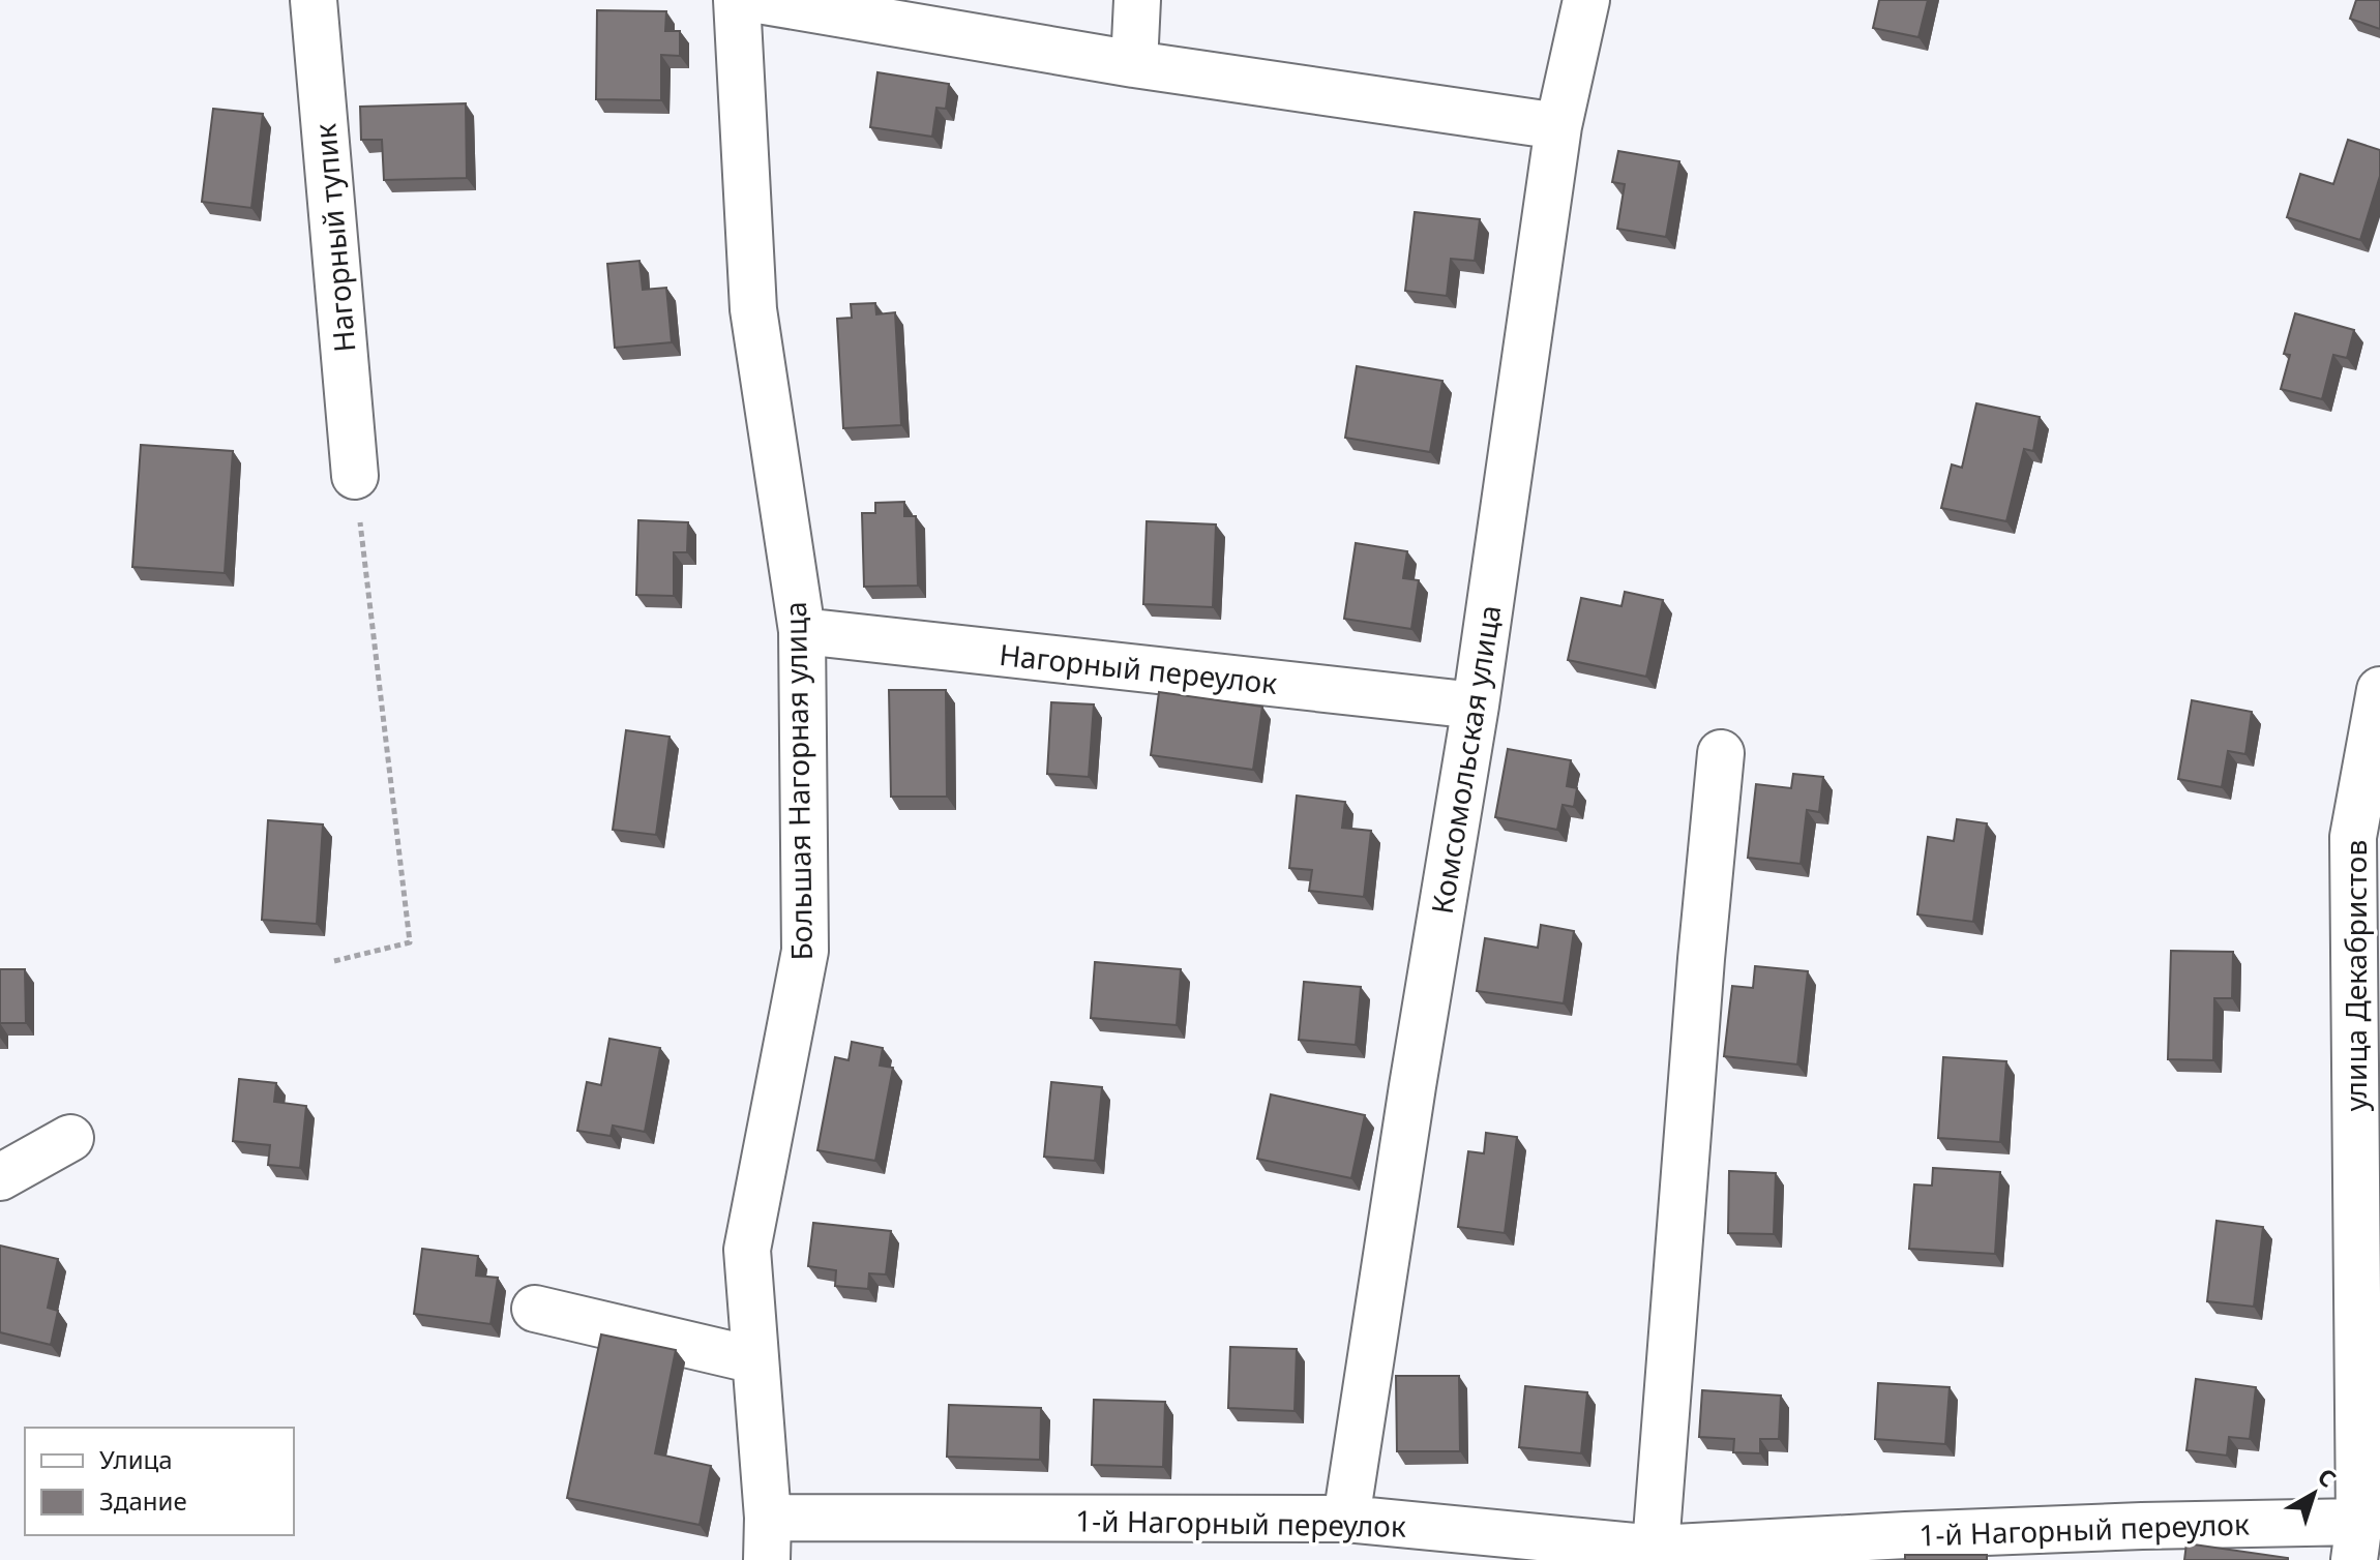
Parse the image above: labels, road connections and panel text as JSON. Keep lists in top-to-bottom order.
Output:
{
  "streets": {
    "street": [
      "Нагорный тупик",
      "Нагорный переулок",
      "Комсомольская улица",
      "Большая Нагорная улица",
      "улица Декабристов",
      "1-й Нагорный переулок"
    ]
  },
  "crossings": [
    ["Нагорный переулок", "Комсомольская улица"],
    ["Нагорный переулок", "Большая Нагорная улица"],
    ["Комсомольская улица", "1-й Нагорный переулок"],
    ["Большая Нагорная улица", "1-й Нагорный переулок"],
    ["улица Декабристов", "1-й Нагорный переулок"]
  ],
  "legend": ["Улица", "Здание"],
  "north": "top right"
}
